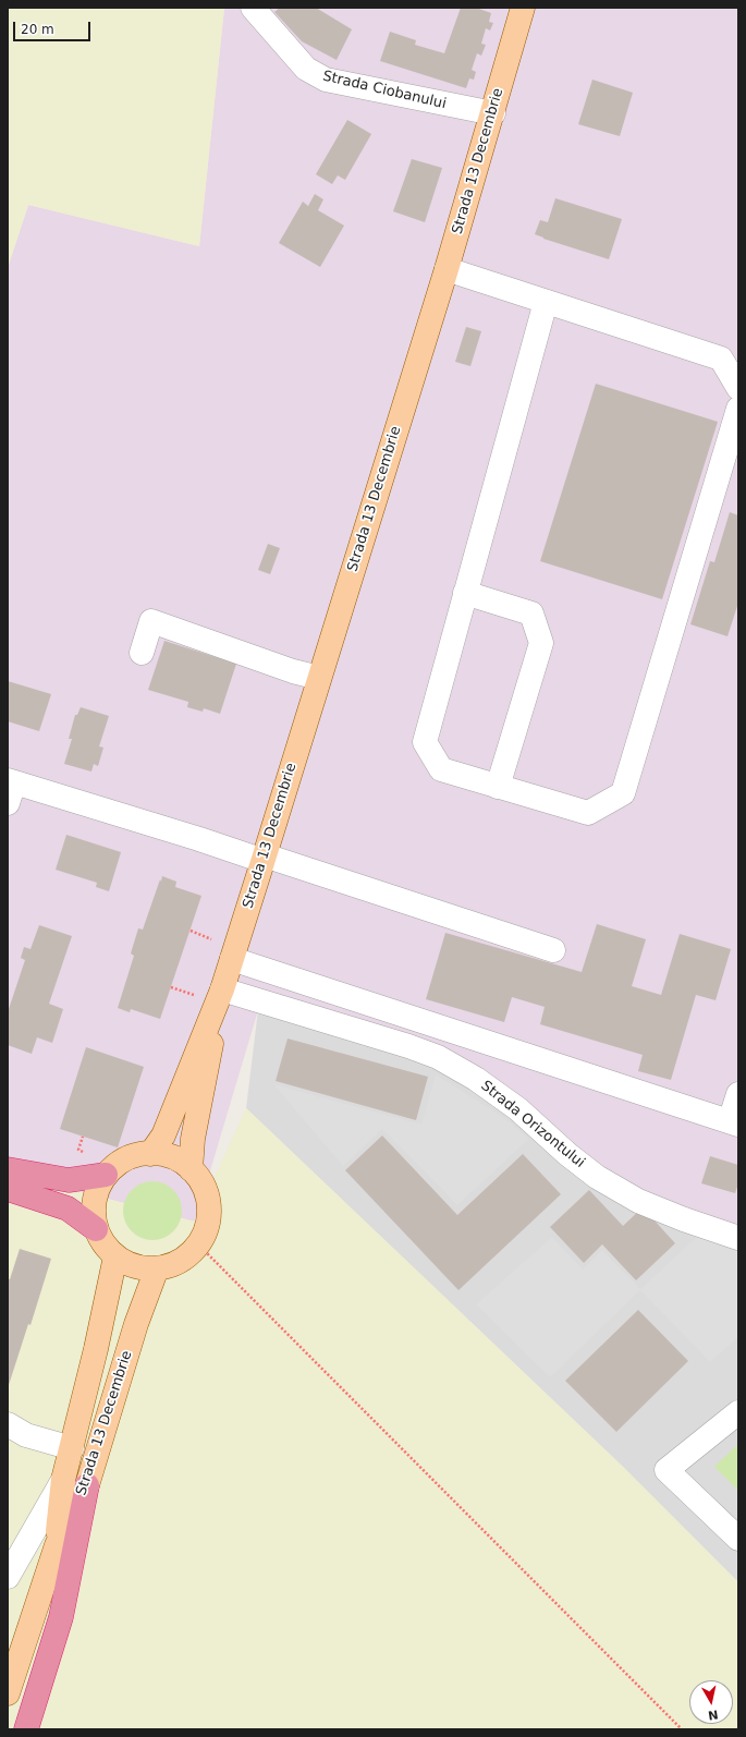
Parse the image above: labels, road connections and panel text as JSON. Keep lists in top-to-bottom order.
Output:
{
  "streets": {
    "main road": ["Strada 13 Decembrie"],
    "street": ["Strada Ciobanului", "Strada Orizontului"]
  },
  "crossings": [
    ["Strada Ciobanului", "Strada 13 Decembrie"],
    ["Strada 13 Decembrie", "Strada Orizontului"]
  ],
  "scale_bar": "20 m",
  "north": "bottom"
}
